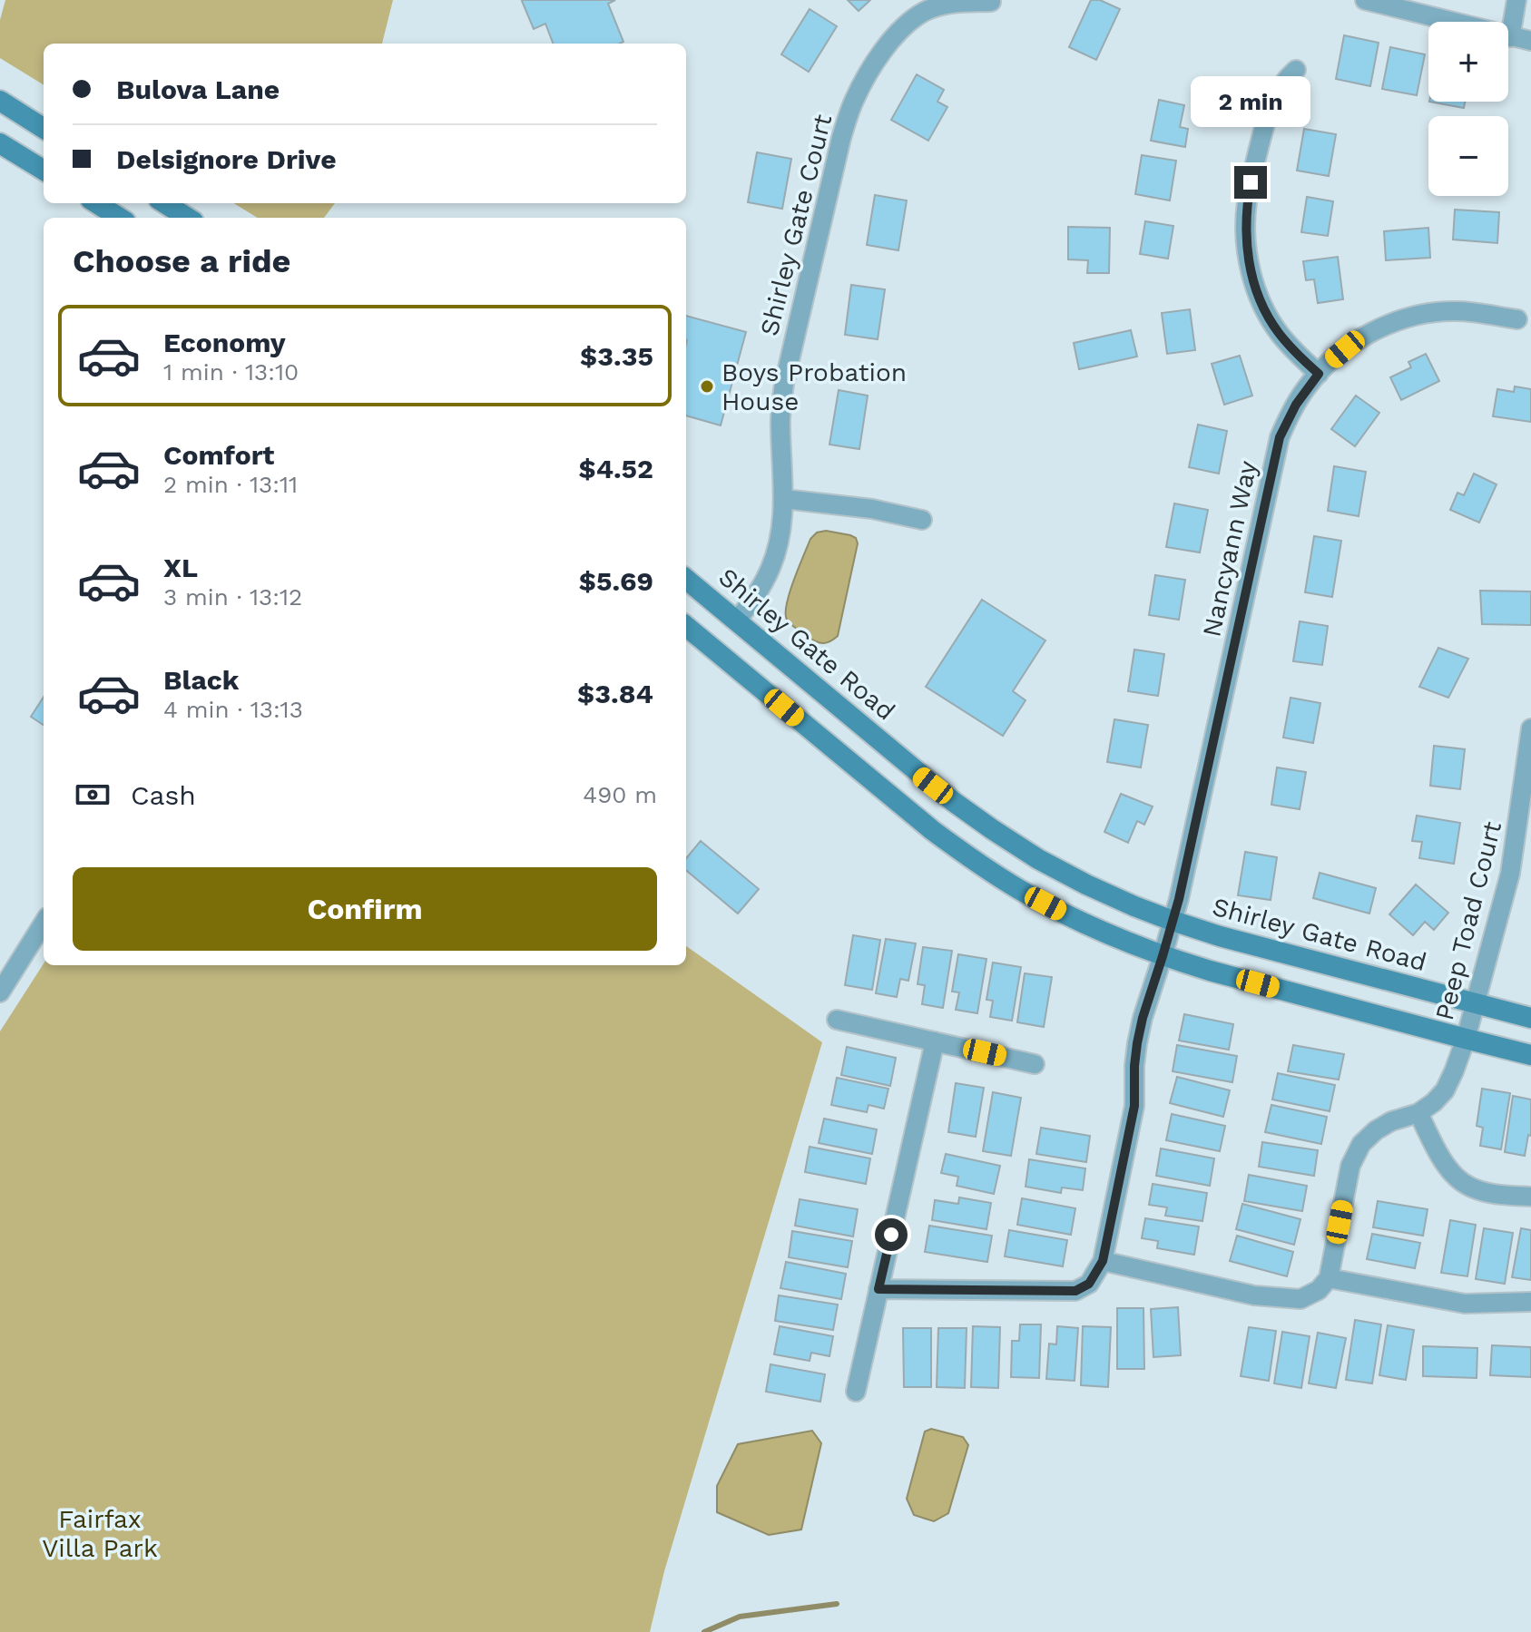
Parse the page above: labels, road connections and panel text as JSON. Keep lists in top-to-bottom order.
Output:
{
  "streets": {
    "main road": ["Shirley Gate Road"],
    "street": ["Shirley Gate Court", "Nancyann Way", "Peep Toad Court"]
  },
  "crossings": [
    ["Shirley Gate Court", "Shirley Gate Road"],
    ["Nancyann Way", "Shirley Gate Road"],
    ["Shirley Gate Road", "Peep Toad Court"]
  ],
  "parks": ["Fairfax Villa Park"],
  "places": ["Boys Probation House"],
  "page": {
    "map_buttons": ["+", "−"],
    "banner": ["Bulova Lane", "Delsignore Drive"],
    "bubble": "2 min",
    "heading": "Choose a ride",
    "list": [
      {
        "name": "Economy",
        "note": "1 min · 13:10",
        "value": "$3.35"
      },
      {
        "name": "Comfort",
        "note": "2 min · 13:11",
        "value": "$4.52"
      },
      {
        "name": "XL",
        "note": "3 min · 13:12",
        "value": "$5.69"
      },
      {
        "name": "Black",
        "note": "4 min · 13:13",
        "value": "$3.84"
      }
    ],
    "pay": ["Cash", "490 m"],
    "buttons": "Confirm"
  }
}
